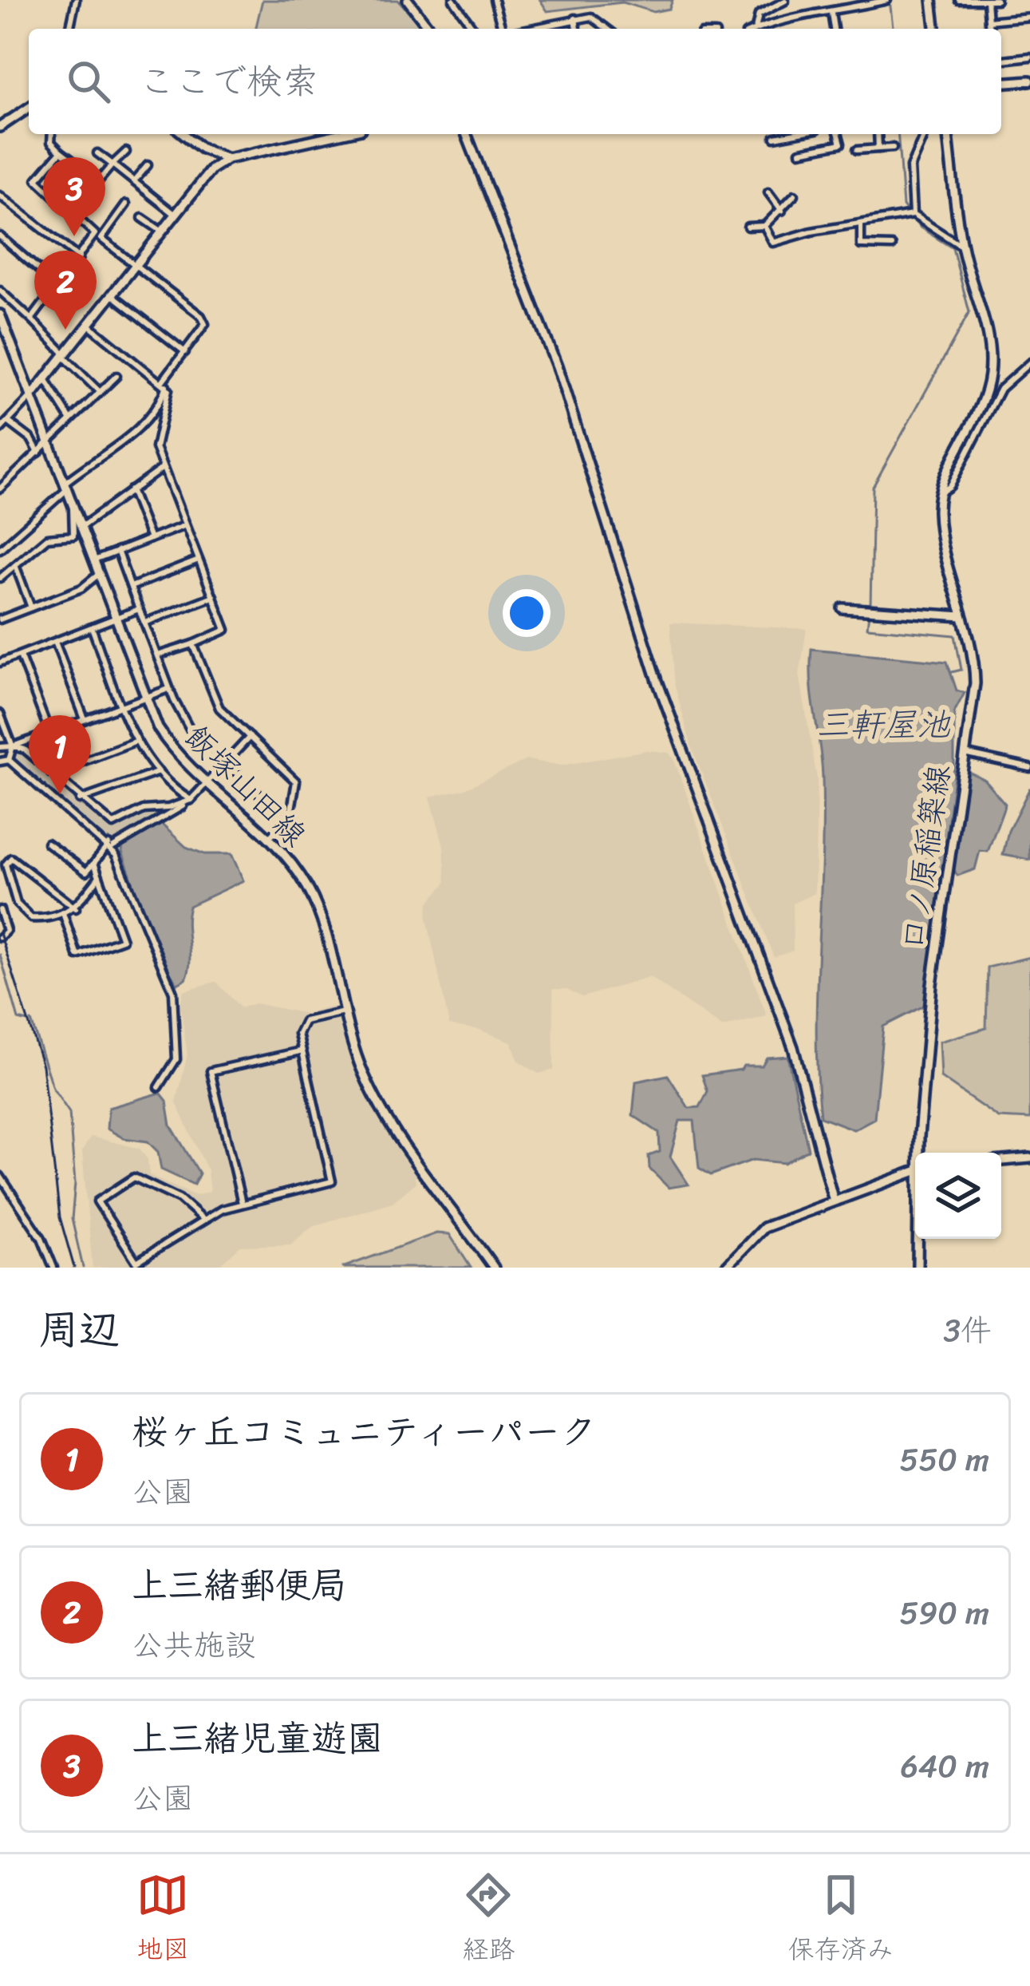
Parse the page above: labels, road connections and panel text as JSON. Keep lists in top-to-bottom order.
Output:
{
  "streets": {
    "main road": ["飯塚山田線", "口ノ原稲築線"]
  },
  "water": ["三軒屋池"],
  "page": {
    "search": "ここで検索",
    "pins": ["3", "2", "1"],
    "heading": ["周辺", "3件"],
    "list": [
      {
        "mark": "1",
        "name": "桜ヶ丘コミュニティーパーク",
        "note": "公園",
        "value": "550 m"
      },
      {
        "mark": "2",
        "name": "上三緒郵便局",
        "note": "公共施設",
        "value": "590 m"
      },
      {
        "mark": "3",
        "name": "上三緒児童遊園",
        "note": "公園",
        "value": "640 m"
      }
    ],
    "nav": ["地図", "経路", "保存済み"]
  }
}
